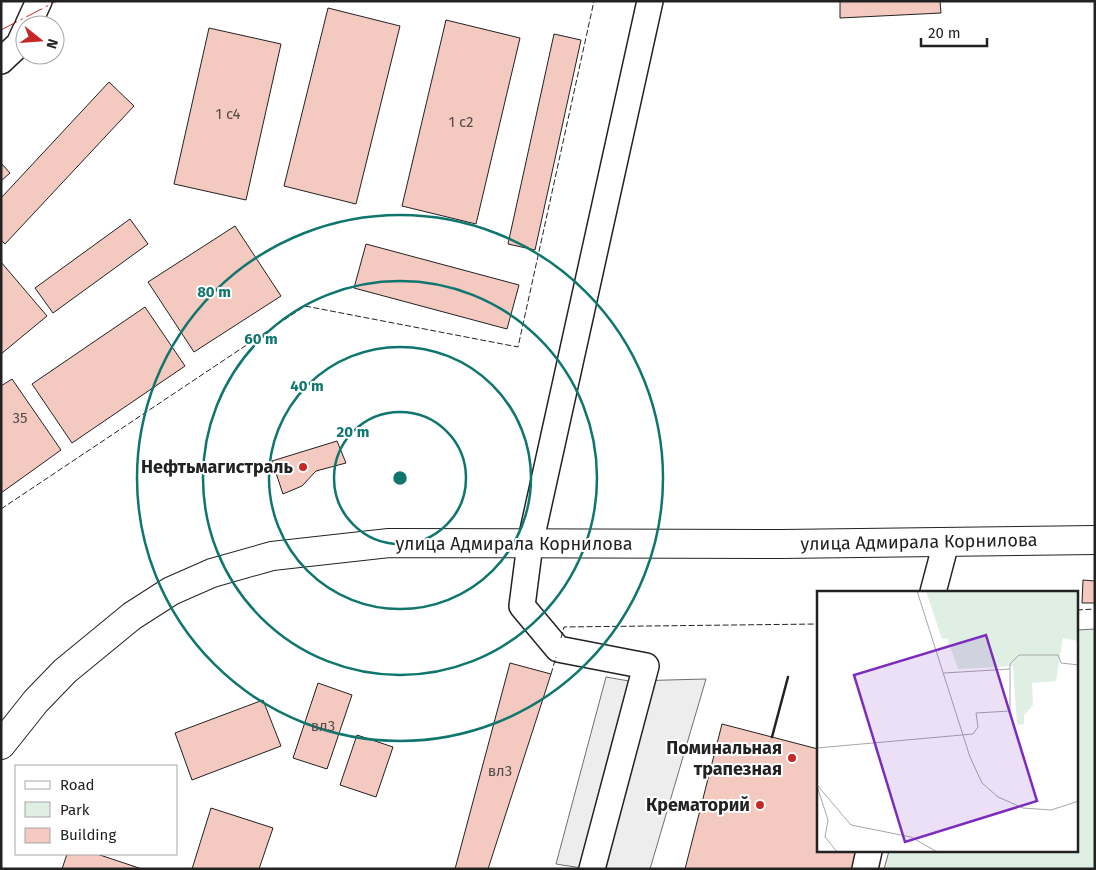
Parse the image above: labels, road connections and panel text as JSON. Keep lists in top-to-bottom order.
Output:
{
  "streets": {
    "main road": ["улица Адмирала Корнилова"]
  },
  "places": ["Нефтьмагистраль", "Поминальная трапезная", "Крематорий"],
  "house_numbers": [
    "1 с4",
    "1 с2",
    "35",
    "вл3",
    "вл3"
  ],
  "legend": ["Road", "Park", "Building"],
  "scale_bar": "20 m",
  "north": "right",
  "rings": [
    "80 m",
    "60 m",
    "40 m",
    "20 m"
  ]
}
